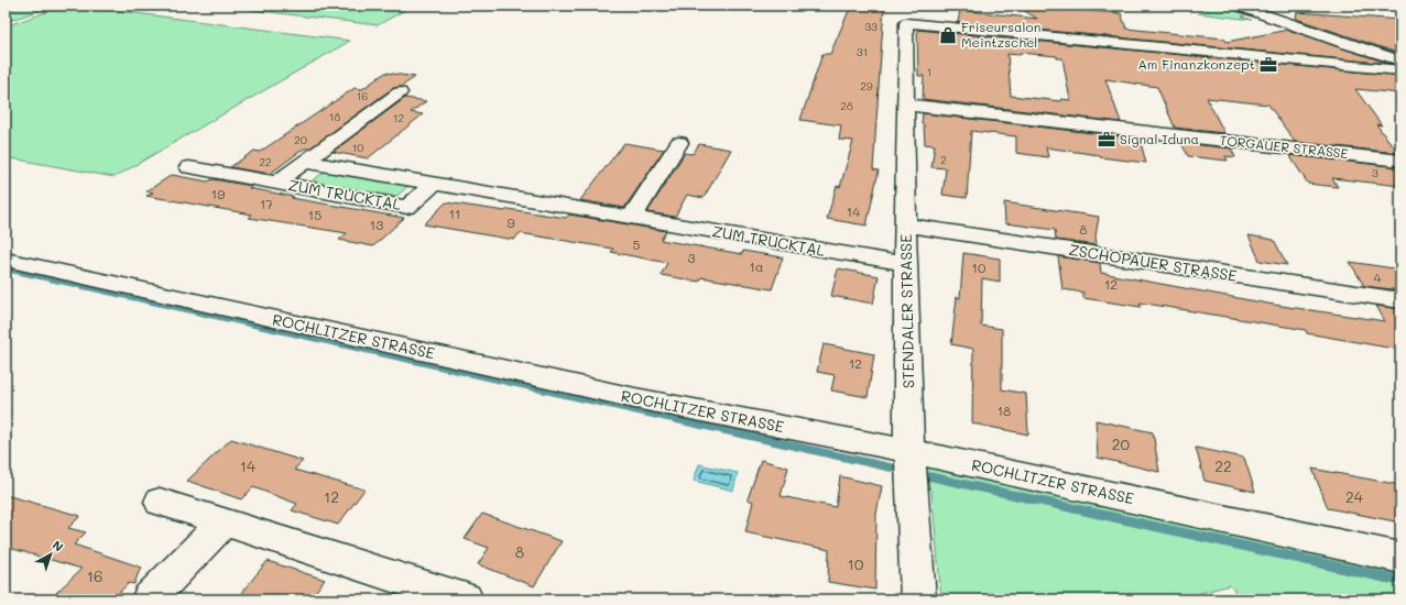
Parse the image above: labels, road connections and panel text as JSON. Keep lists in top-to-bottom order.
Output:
{
  "streets": {
    "street": [
      "TORGAUER STRASSE",
      "ZUM TRUCKTAL",
      "ZSCHOPAUER STRASSE",
      "STENDALER STRASSE",
      "ROCHLITZER STRASSE"
    ]
  },
  "crossings": [
    ["TORGAUER STRASSE", "STENDALER STRASSE"],
    ["ZUM TRUCKTAL", "STENDALER STRASSE"],
    ["ZSCHOPAUER STRASSE", "STENDALER STRASSE"],
    ["STENDALER STRASSE", "ROCHLITZER STRASSE"]
  ],
  "places": {
    "shop": ["Friseursalon Meintzschel"],
    "office": ["Am Finanzkonzept", "Signal Iduna"]
  },
  "house_numbers": [
    "33",
    "31",
    "1",
    "29",
    "16",
    "28",
    "18",
    "12",
    "20",
    "10",
    "2",
    "22",
    "3",
    "19",
    "17",
    "14",
    "11",
    "15",
    "9",
    "13",
    "8",
    "5",
    "3",
    "1a",
    "10",
    "4",
    "12",
    "12",
    "18",
    "20",
    "14",
    "22",
    "12",
    "24",
    "8",
    "10",
    "16"
  ],
  "north": "top right"
}
